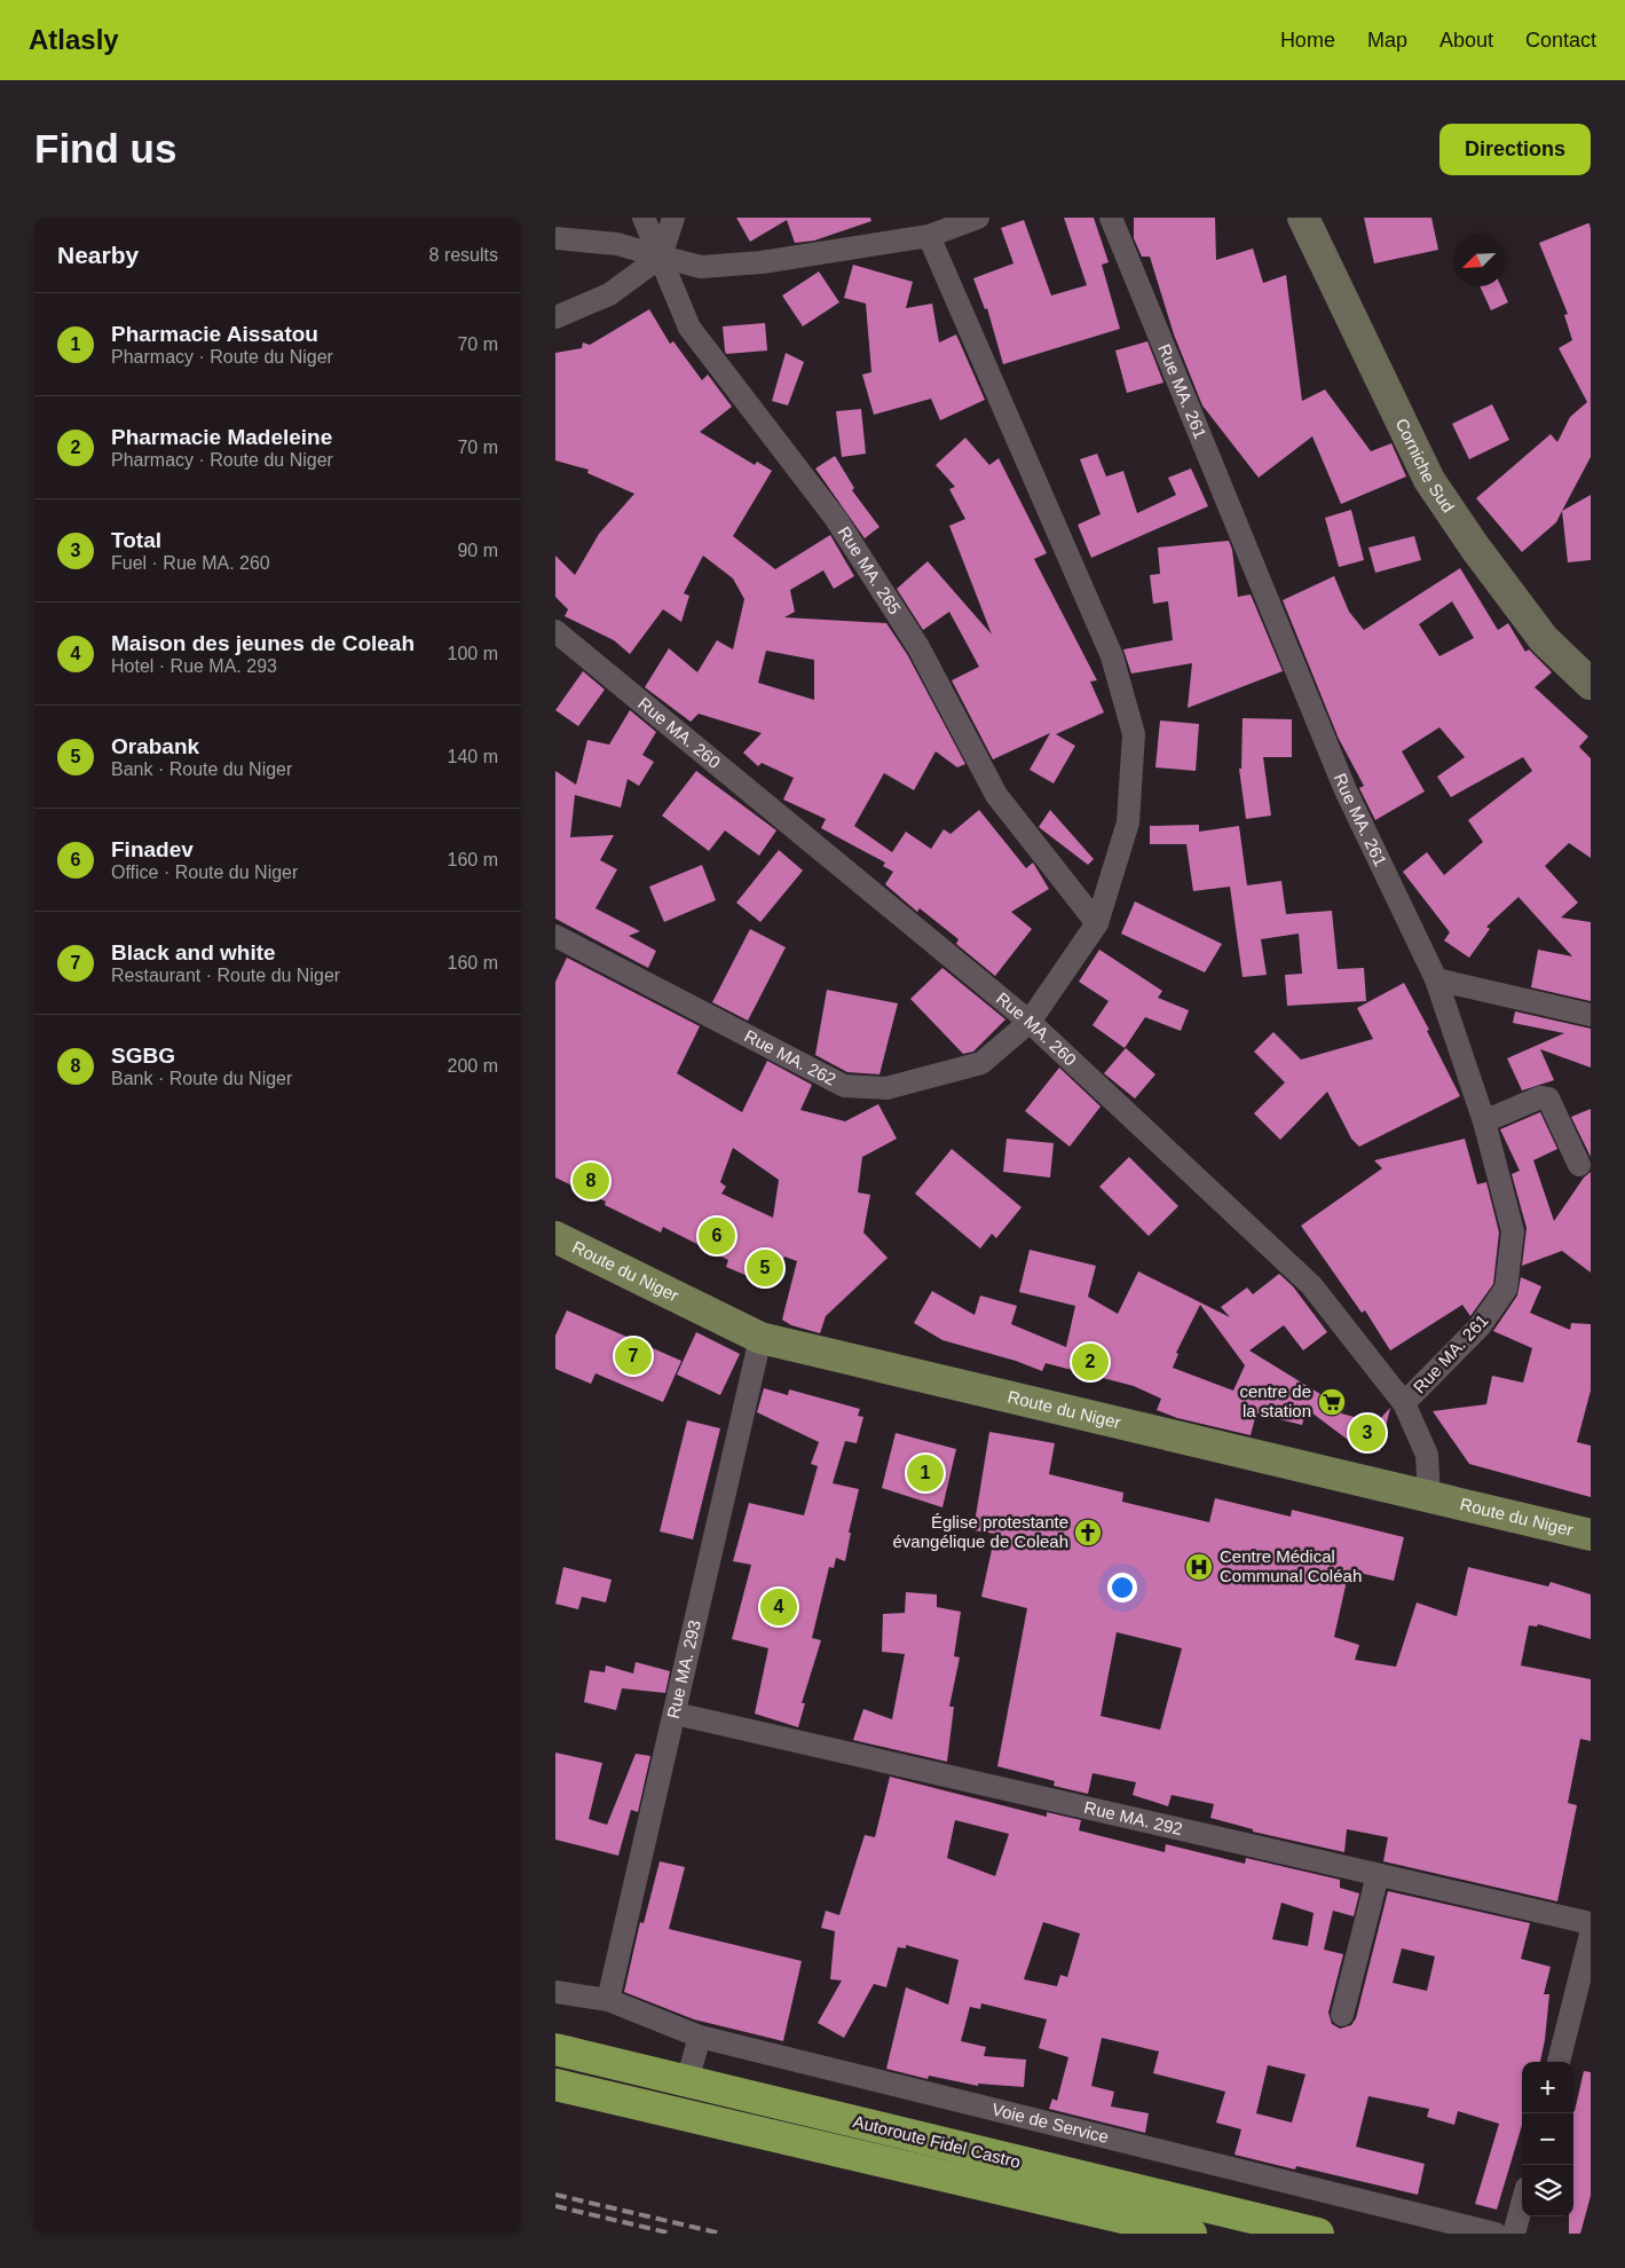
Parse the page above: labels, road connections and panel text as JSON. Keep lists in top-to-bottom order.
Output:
{
  "streets": {
    "highway": ["Autoroute Fidel Castro"],
    "main road": ["Corniche Sud", "Route du Niger"],
    "street": [
      "Rue MA. 261",
      "Rue MA. 265",
      "Rue MA. 260",
      "Rue MA. 262",
      "Rue MA. 293",
      "Rue MA. 292",
      "Voie de Service"
    ]
  },
  "crossings": [
    ["Rue MA. 261", "Rue MA. 260"],
    ["Rue MA. 265", "Rue MA. 262"],
    ["Rue MA. 260", "Rue MA. 262"],
    ["Rue MA. 260", "Route du Niger"],
    ["Route du Niger", "Rue MA. 293"],
    ["Rue MA. 293", "Rue MA. 292"],
    ["Rue MA. 293", "Voie de Service"]
  ],
  "places": {
    "supermarket": ["centre de la station"],
    "church": ["Église protestante évangélique de Coleah"],
    "hospital": ["Centre Médical Communal Coléah"]
  },
  "north": "bottom left",
  "page": {
    "header": "Atlasly",
    "nav": [
      "Home",
      "Map",
      "About",
      "Contact"
    ],
    "buttons": "Directions",
    "title": "Find us",
    "heading": ["Nearby", "8 results"],
    "list": [
      {
        "mark": "1",
        "name": "Pharmacie Aissatou",
        "note": "Pharmacy · Route du Niger",
        "value": "70 m"
      },
      {
        "mark": "2",
        "name": "Pharmacie Madeleine",
        "note": "Pharmacy · Route du Niger",
        "value": "70 m"
      },
      {
        "mark": "3",
        "name": "Total",
        "note": "Fuel · Rue MA. 260",
        "value": "90 m"
      },
      {
        "mark": "4",
        "name": "Maison des jeunes de Coleah",
        "note": "Hotel · Rue MA. 293",
        "value": "100 m"
      },
      {
        "mark": "5",
        "name": "Orabank",
        "note": "Bank · Route du Niger",
        "value": "140 m"
      },
      {
        "mark": "6",
        "name": "Finadev",
        "note": "Office · Route du Niger",
        "value": "160 m"
      },
      {
        "mark": "7",
        "name": "Black and white",
        "note": "Restaurant · Route du Niger",
        "value": "160 m"
      },
      {
        "mark": "8",
        "name": "SGBG",
        "note": "Bank · Route du Niger",
        "value": "200 m"
      }
    ],
    "pins": [
      "8",
      "6",
      "5",
      "7",
      "2",
      "3",
      "1",
      "4"
    ],
    "map_buttons": ["+", "−"]
  }
}
